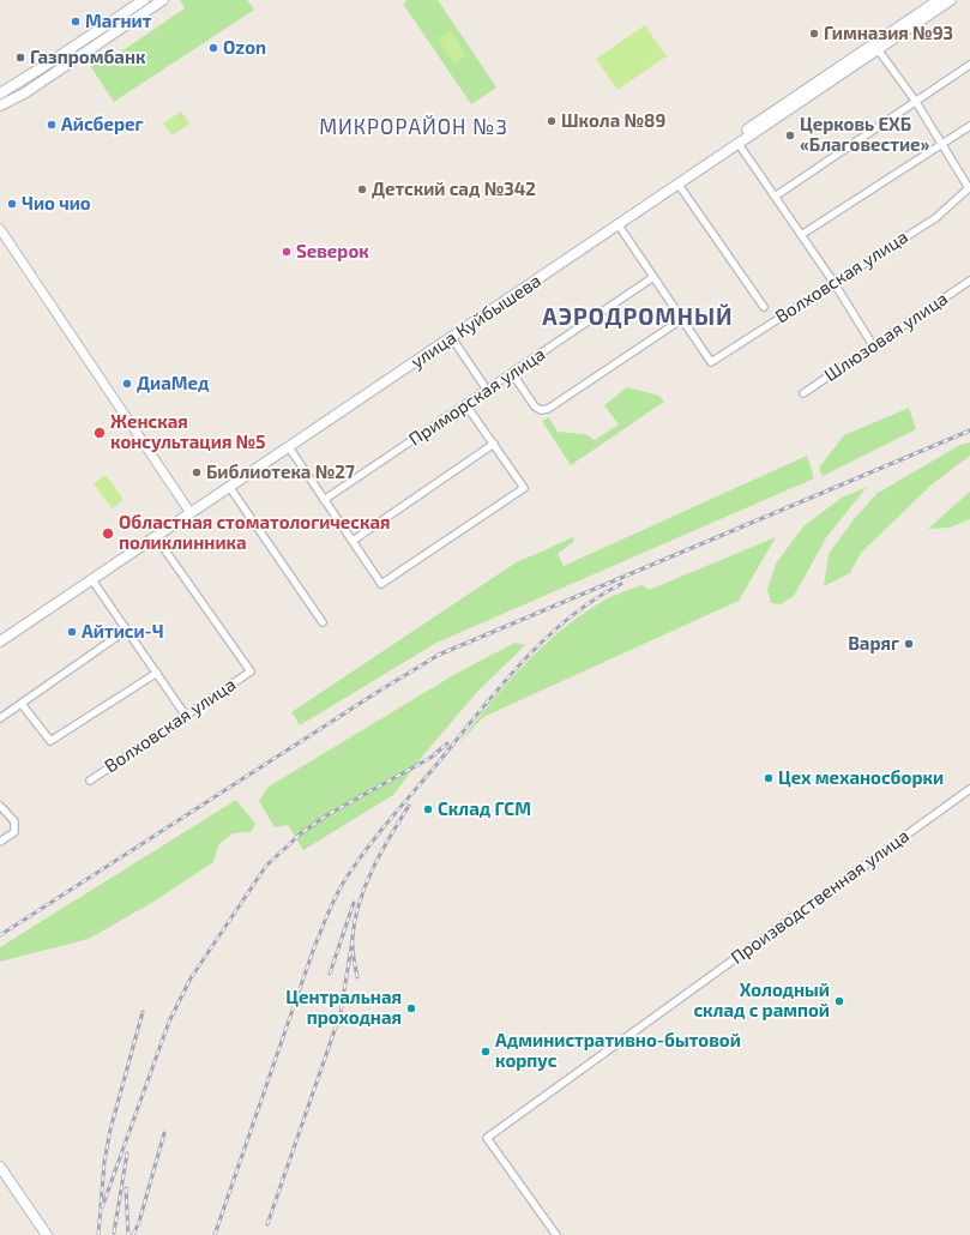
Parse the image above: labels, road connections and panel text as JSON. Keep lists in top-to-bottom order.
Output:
{
  "streets": {
    "main road": ["улица Куйбышева"],
    "street": [
      "Волховская улица",
      "Шлюзовая улица",
      "Приморская улица",
      "Производственная улица"
    ]
  },
  "crossings": [
    ["Волховская улица", "улица Куйбышева"]
  ],
  "districts": ["МИКРОРАЙОН №3", "АЭРОДРОМНЫЙ"],
  "places": [
    "Магнит",
    "Гимназия №93",
    "Ozon",
    "Газпромбанк",
    "Школа №89",
    "Айсберег",
    "Церковь ЕХБ «Благовестие»",
    "Детский сад №342",
    "Чио чио",
    "Sеверок",
    "ДиаМед",
    "Женская консультация №5",
    "Библиотека №27",
    "Областная стоматологическая поликлинника",
    "Айтиси-Ч",
    "Варяг",
    "Цех механосборки",
    "Склад ГСМ",
    "Холодный склад с рампой",
    "Центральная проходная",
    "Административно-бытовой корпус"
  ]
}
